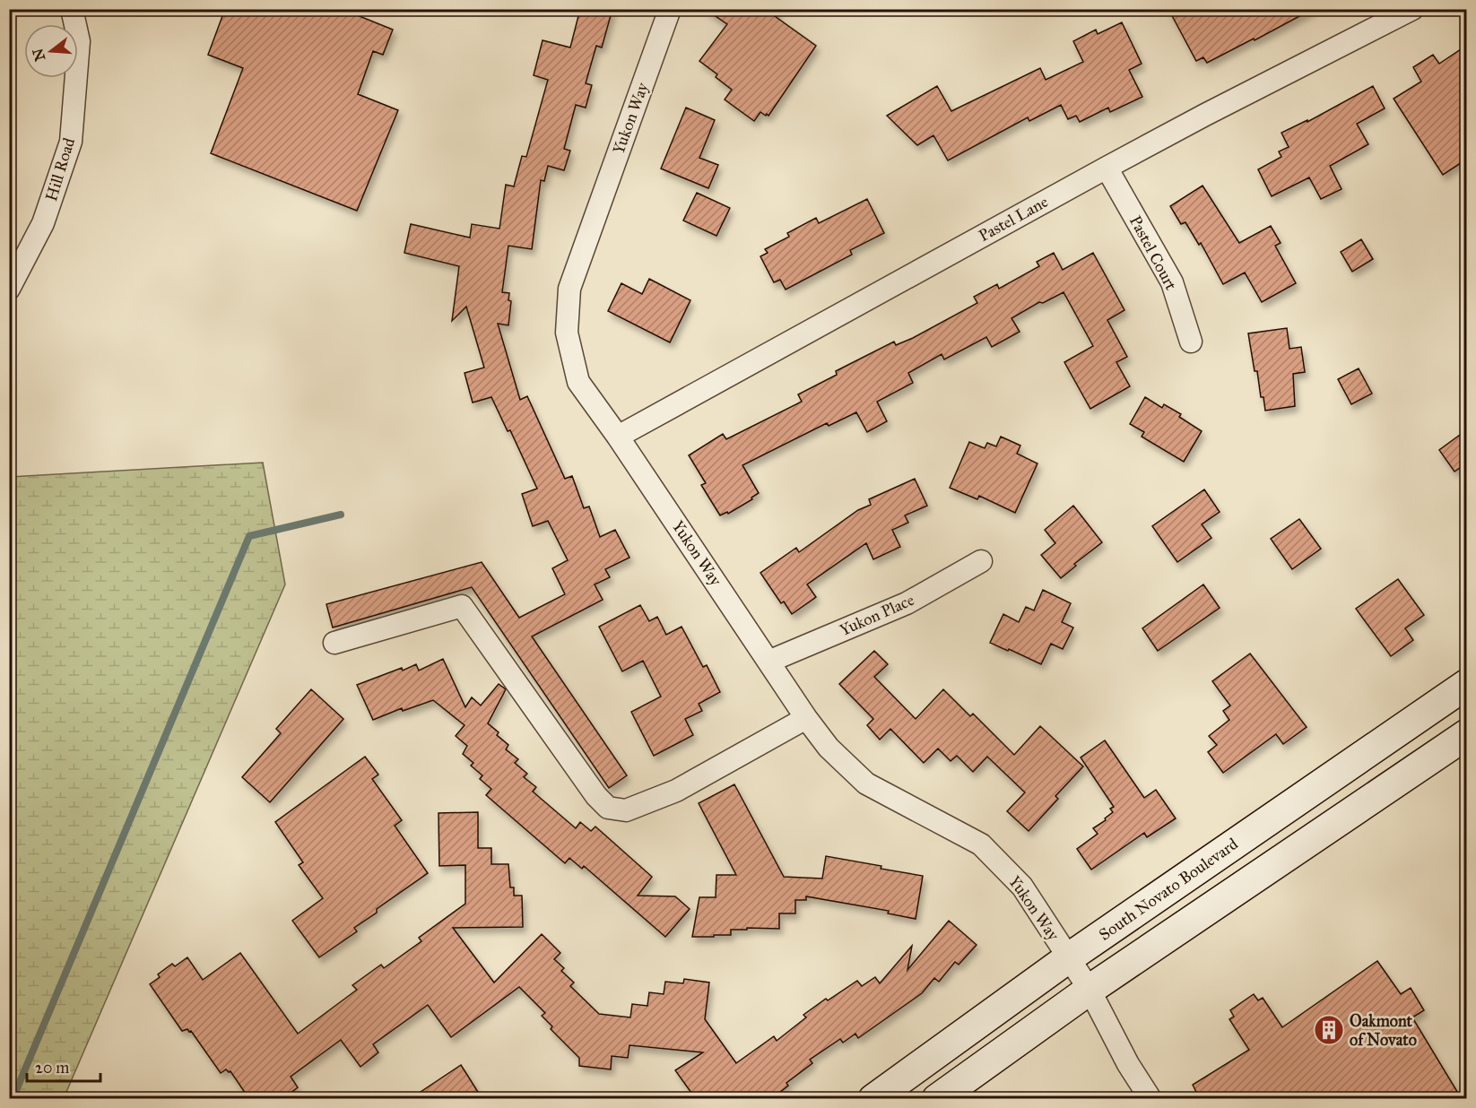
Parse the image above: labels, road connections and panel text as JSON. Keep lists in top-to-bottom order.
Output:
{
  "streets": {
    "main road": ["South Novato Boulevard"],
    "street": [
      "Yukon Way",
      "Hill Road",
      "Pastel Lane",
      "Pastel Court",
      "Yukon Place"
    ]
  },
  "crossings": [
    ["Yukon Way", "Pastel Lane"],
    ["Yukon Way", "Yukon Place"],
    ["Yukon Way", "South Novato Boulevard"],
    ["Pastel Lane", "Pastel Court"]
  ],
  "places": {
    "building": ["Oakmont of Novato"]
  },
  "scale_bar": "20 m",
  "north": "left"
}
